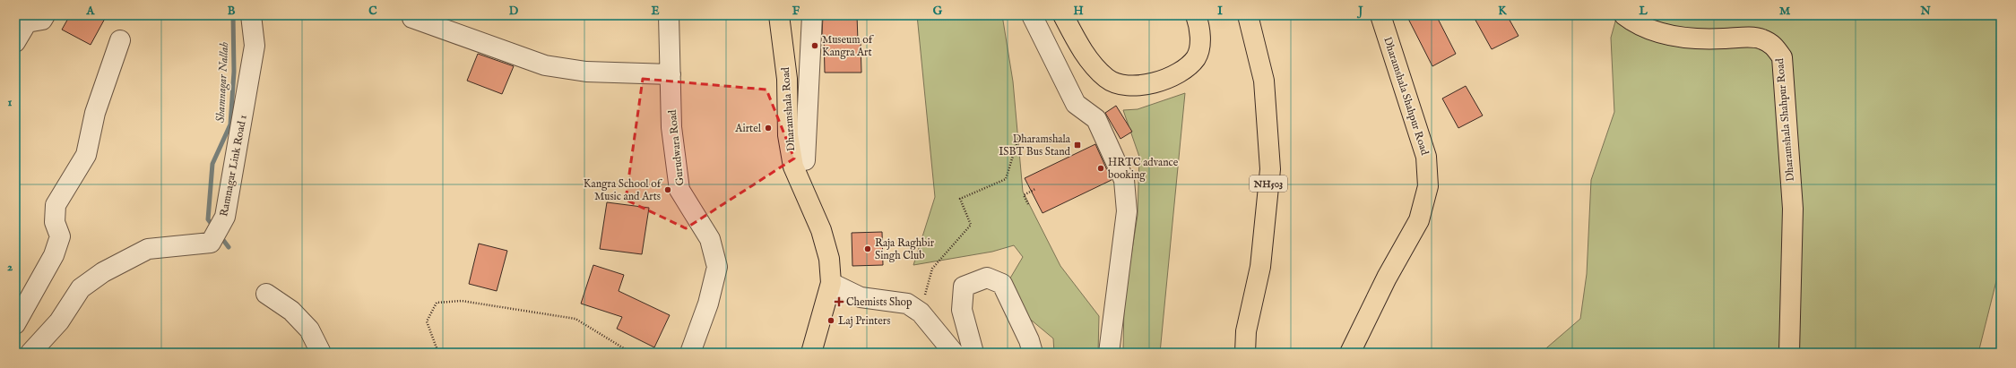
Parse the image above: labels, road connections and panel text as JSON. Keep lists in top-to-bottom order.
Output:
{
  "streets": {
    "main road": ["Dharamshala Shahpur Road", "Dharamshala Road", "NH503"],
    "street": ["Gurudwara Road", "Ramnagar Link Road 1"]
  },
  "water": ["Shamnagar Nallah"],
  "places": {
    "other": [
      "Museum of Kangra Art",
      "Airtel",
      "HRTC advance booking",
      "Kangra School of Music and Arts",
      "Raja Raghbir Singh Club",
      "Laj Printers"
    ],
    "transit": ["Dharamshala ISBT Bus Stand"],
    "health": ["Chemists Shop"]
  },
  "grid": {
    "columns": [
      "A",
      "B",
      "C",
      "D",
      "E",
      "F",
      "G",
      "H",
      "I",
      "J",
      "K",
      "L",
      "M",
      "N"
    ],
    "rows": ["1", "2"]
  }
}
